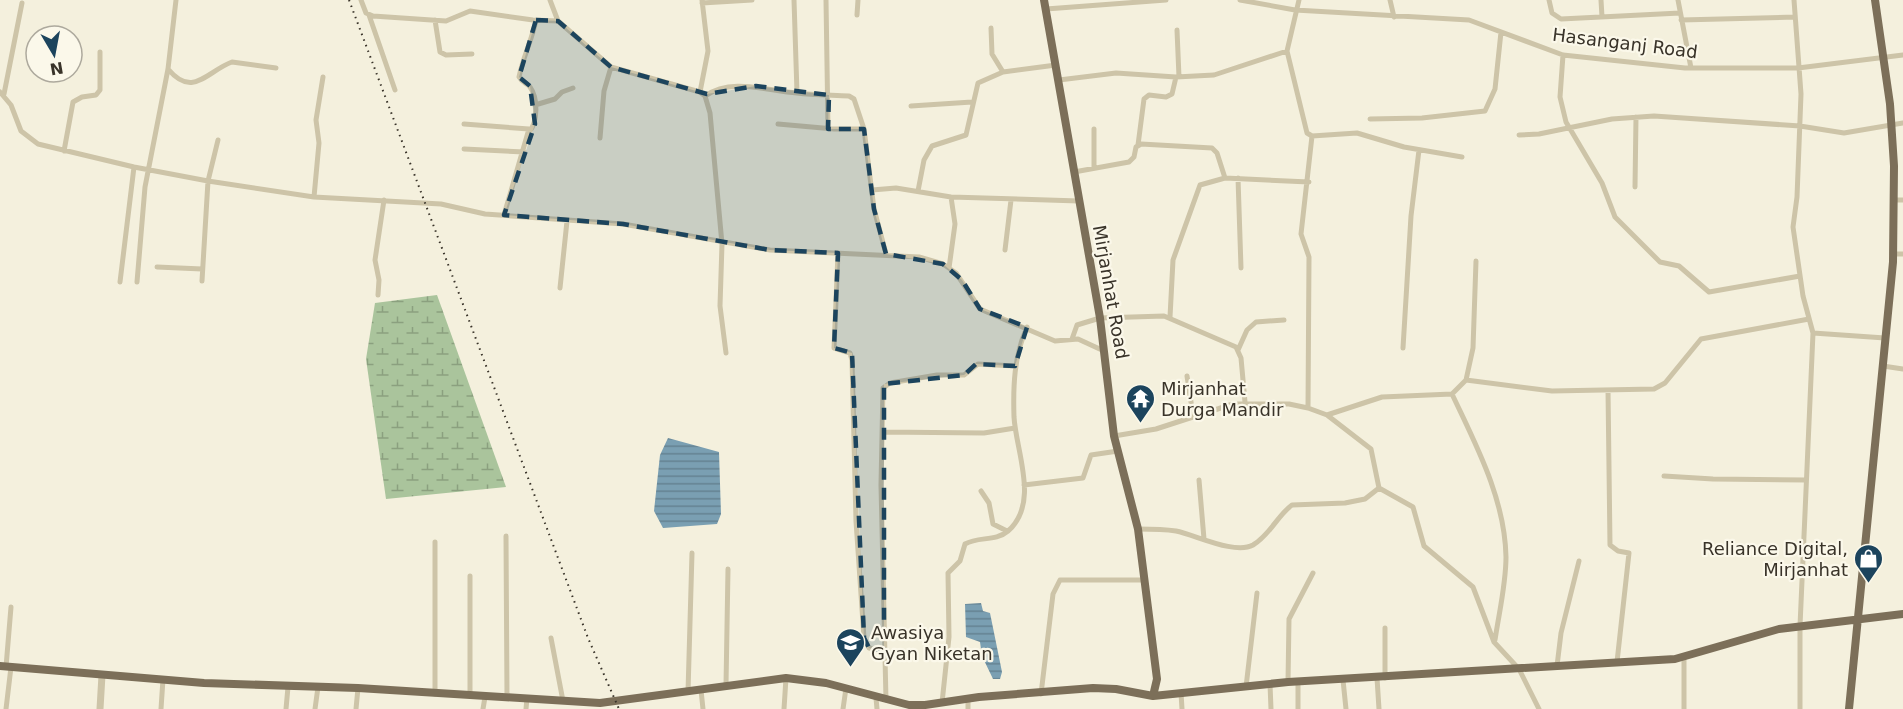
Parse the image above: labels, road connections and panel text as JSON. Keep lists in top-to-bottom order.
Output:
{
  "streets": {
    "main road": ["Mirjanhat Road"],
    "street": ["Hasanganj Road"]
  },
  "places": {
    "temple": ["Mirjanhat Durga Mandir"],
    "shop": ["Reliance Digital, Mirjanhat"],
    "school or university": ["Awasiya Gyan Niketan"]
  },
  "north": "bottom"
}
